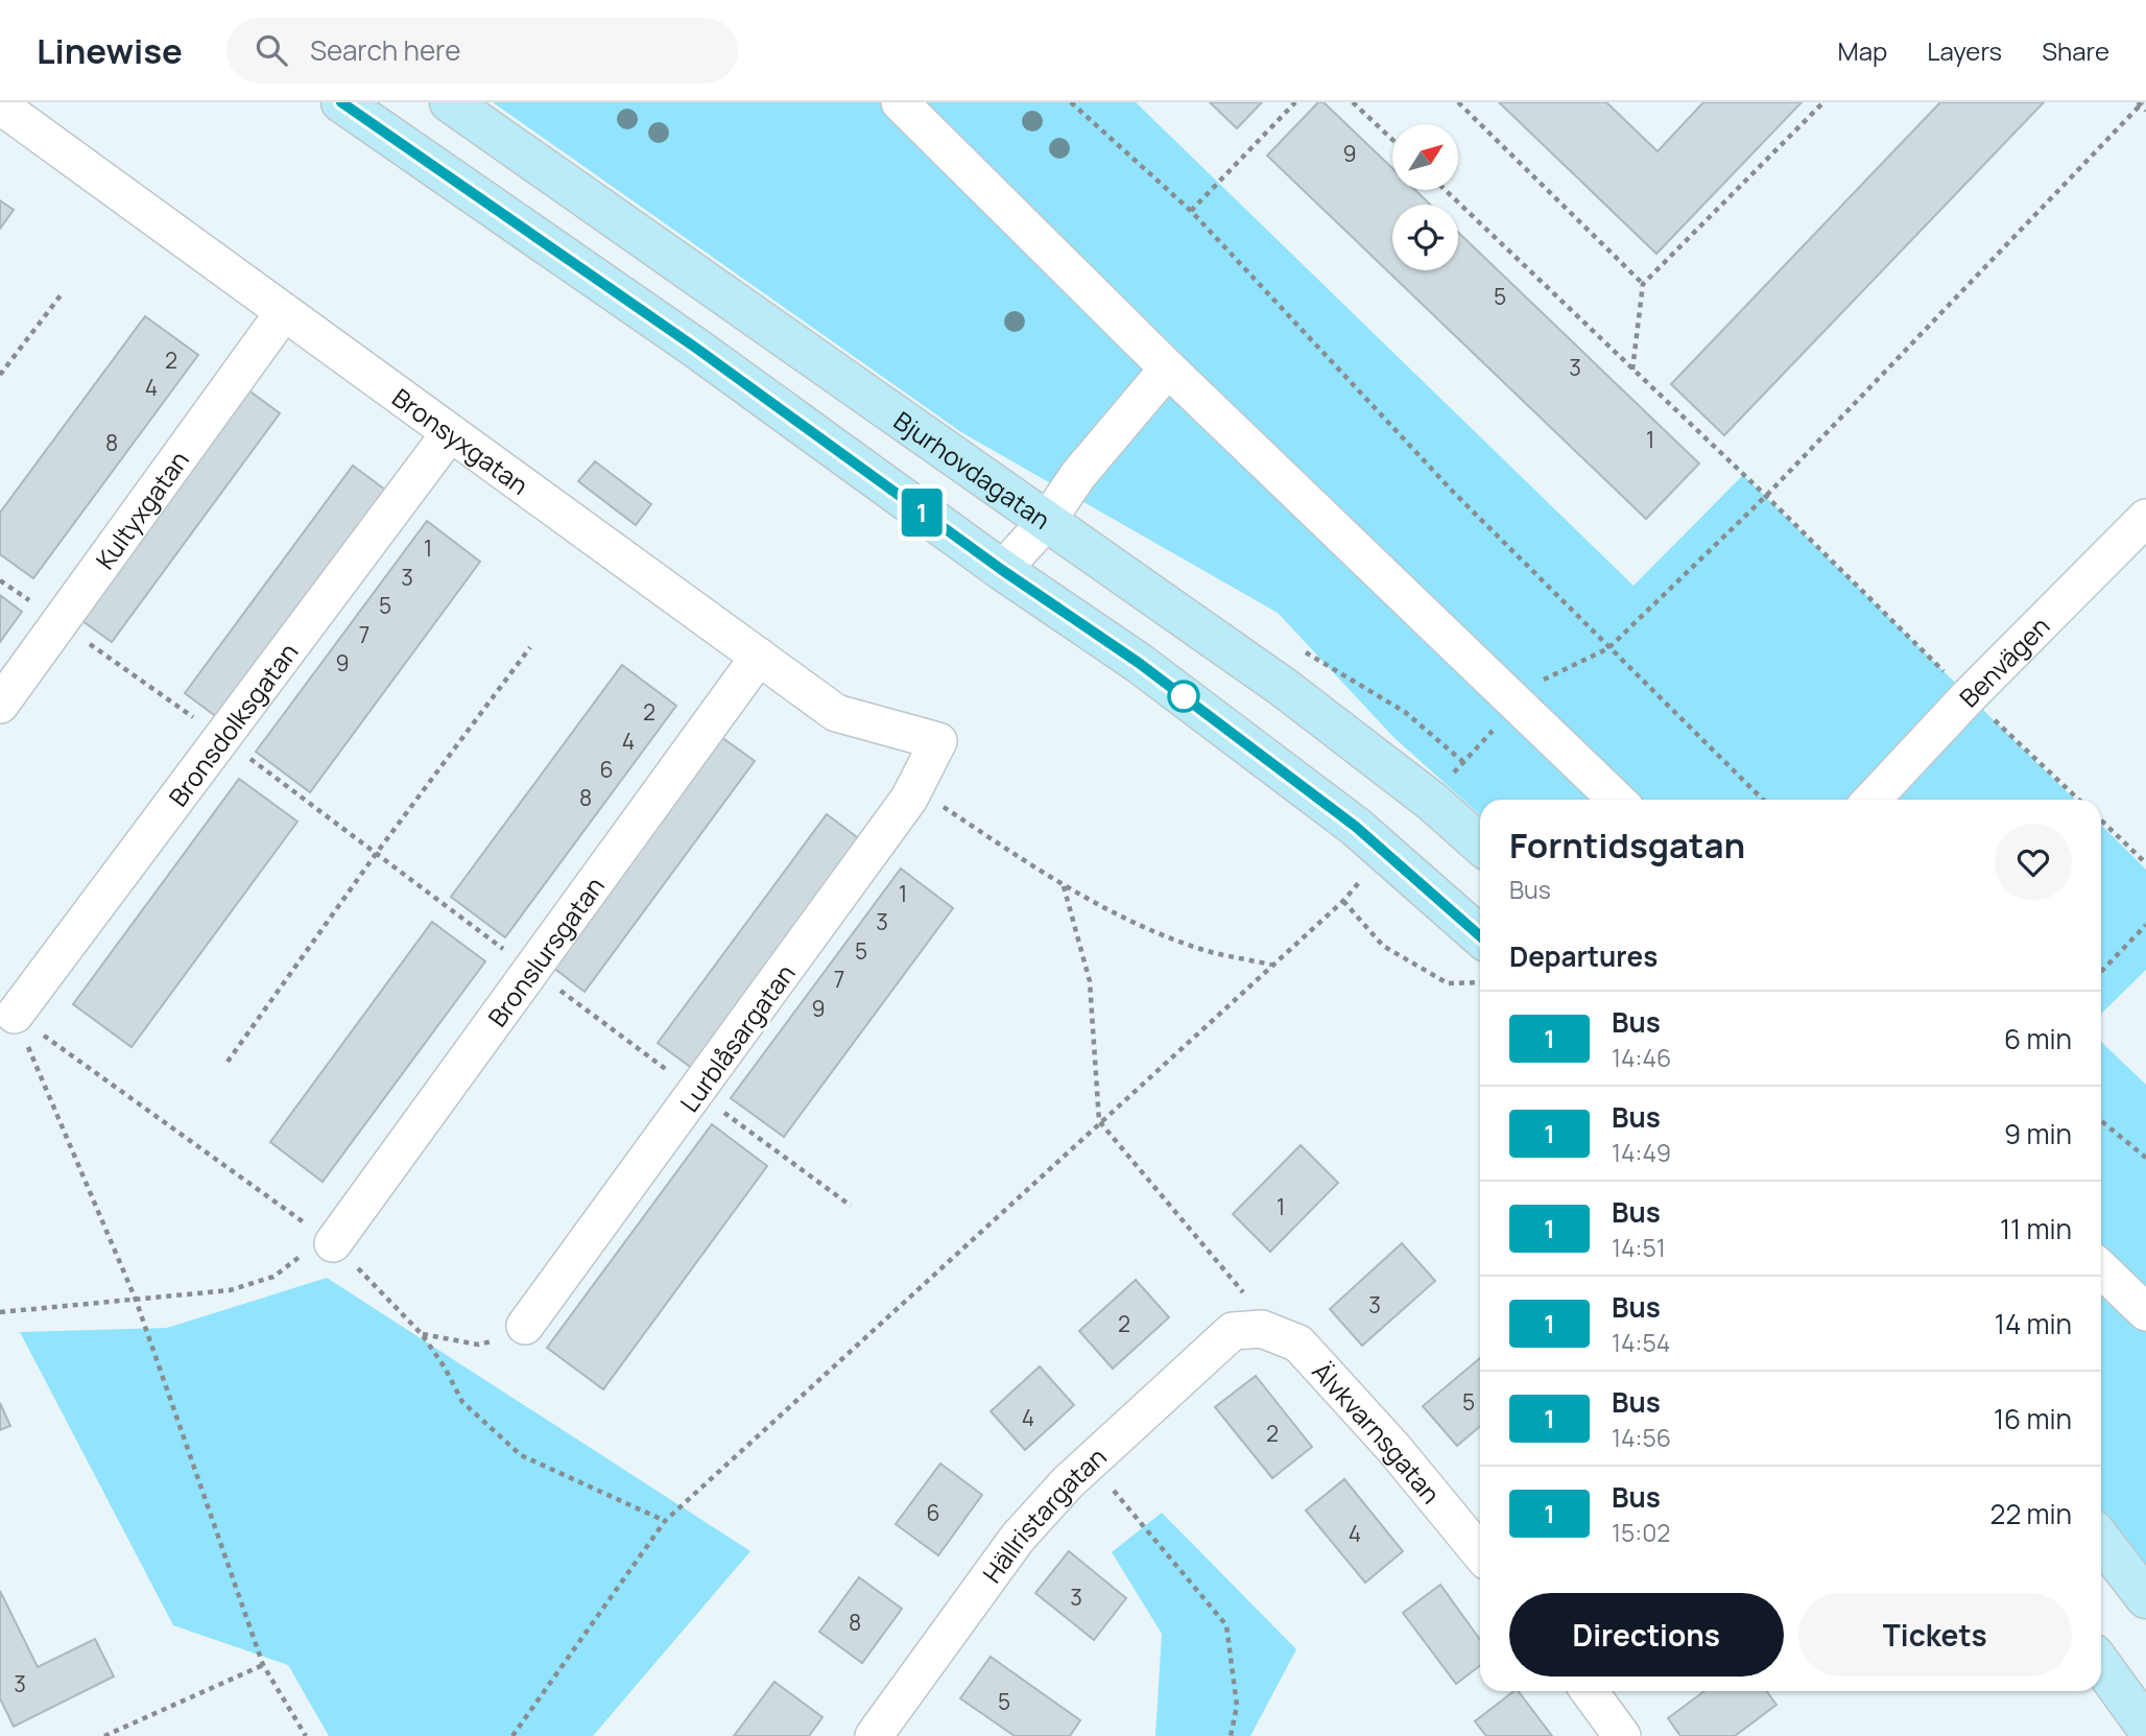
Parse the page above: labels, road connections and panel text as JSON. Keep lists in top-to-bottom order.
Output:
{
  "streets": {
    "main road": ["Bjurhovdagatan"],
    "street": [
      "Bronsyxgatan",
      "Kultyxgatan",
      "Benvägen",
      "Bronsdolksgatan",
      "Bronslursgatan",
      "Lurblåsargatan",
      "Älvkvarnsgatan",
      "Hällristargatan"
    ]
  },
  "crossings": [
    ["Bronsyxgatan", "Kultyxgatan"],
    ["Bronsyxgatan", "Bronsdolksgatan"],
    ["Bronsyxgatan", "Bronslursgatan"],
    ["Bronsyxgatan", "Lurblåsargatan"],
    ["Älvkvarnsgatan", "Hällristargatan"]
  ],
  "lines": ["bus line 1"],
  "house_numbers": [
    "9",
    "5",
    "2",
    "3",
    "4",
    "1",
    "8",
    "1",
    "3",
    "5",
    "7",
    "9",
    "2",
    "4",
    "6",
    "8",
    "1",
    "3",
    "5",
    "7",
    "9",
    "1",
    "3",
    "2",
    "5",
    "4",
    "2",
    "6",
    "4",
    "3",
    "8",
    "3",
    "5"
  ],
  "north": "top right",
  "page": {
    "header": "Linewise",
    "search": "Search here",
    "nav": ["Map", "Layers", "Share"],
    "on_map": "1",
    "heading": [
      ["Forntidsgatan", "Bus"],
      "Departures"
    ],
    "list": [
      {
        "mark": "1",
        "name": "Bus",
        "note": "14:46",
        "value": "6 min"
      },
      {
        "mark": "1",
        "name": "Bus",
        "note": "14:49",
        "value": "9 min"
      },
      {
        "mark": "1",
        "name": "Bus",
        "note": "14:51",
        "value": "11 min"
      },
      {
        "mark": "1",
        "name": "Bus",
        "note": "14:54",
        "value": "14 min"
      },
      {
        "mark": "1",
        "name": "Bus",
        "note": "14:56",
        "value": "16 min"
      },
      {
        "mark": "1",
        "name": "Bus",
        "note": "15:02",
        "value": "22 min"
      }
    ],
    "buttons": ["Directions", "Tickets"]
  }
}
